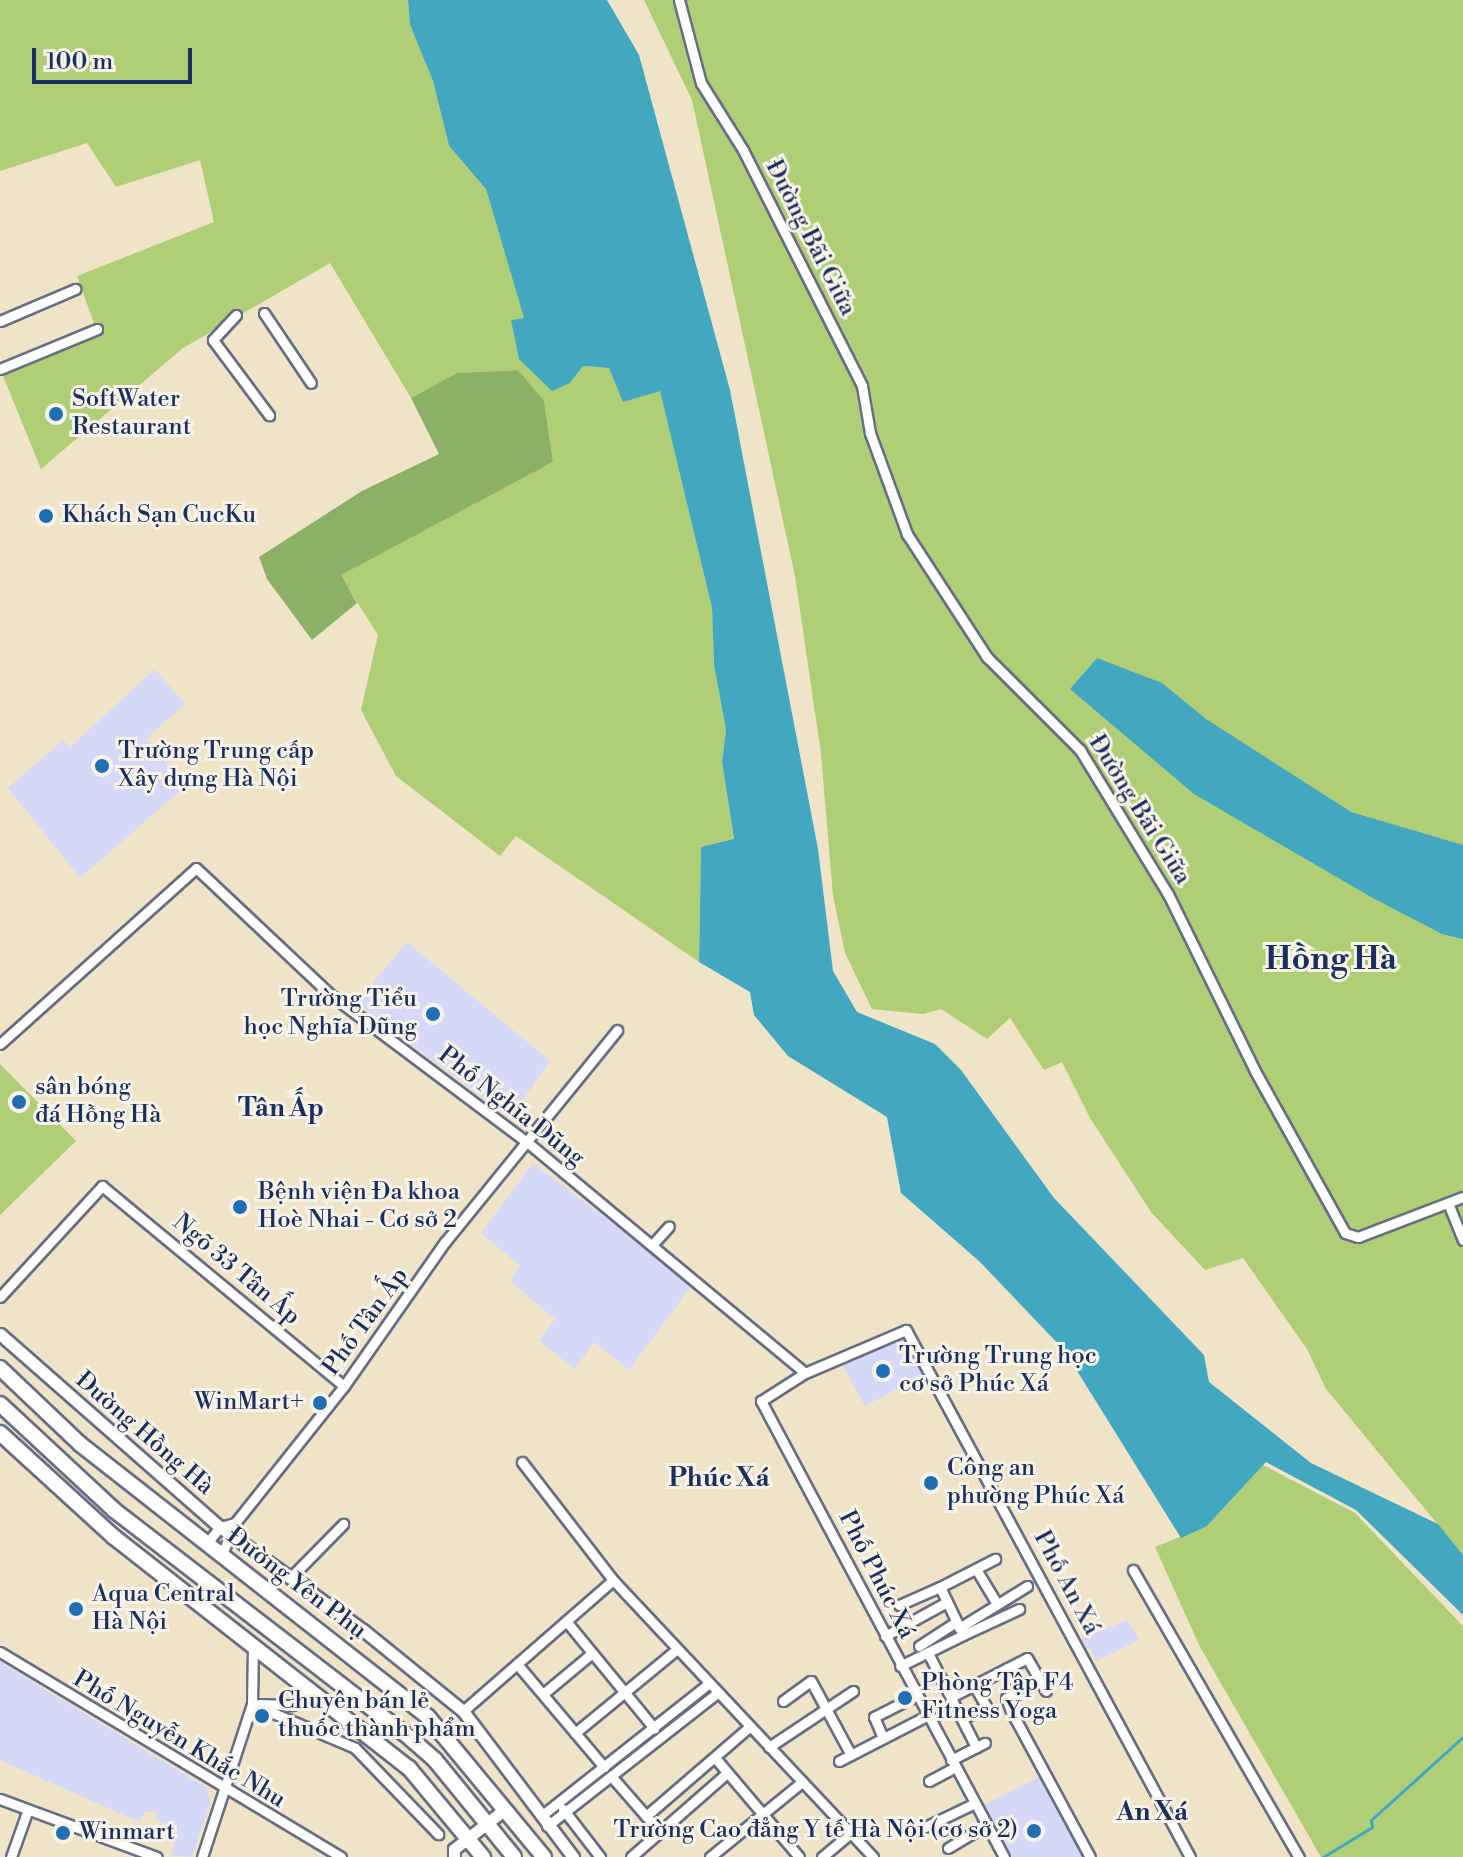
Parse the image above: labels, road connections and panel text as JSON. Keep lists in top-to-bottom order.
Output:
{
  "streets": {
    "main road": ["Đường Yên Phụ"],
    "street": [
      "Đường Bãi Giữa",
      "Phố Nghĩa Dũng",
      "Ngõ 33 Tân Ấp",
      "Phố Tân Ấp",
      "Đường Hồng Hà",
      "Phố Phúc Xá",
      "Phố An Xá",
      "Phố Nguyễn Khắc Nhu"
    ]
  },
  "crossings": [
    ["Phố Nghĩa Dũng", "Phố Tân Ấp"],
    ["Phố Nghĩa Dũng", "Phố Phúc Xá"],
    ["Phố Nghĩa Dũng", "Phố An Xá"],
    ["Ngõ 33 Tân Ấp", "Phố Tân Ấp"],
    ["Phố Phúc Xá", "Phố An Xá"]
  ],
  "districts": [
    "Hồng Hà",
    "Tân Ấp",
    "Phúc Xá",
    "An Xá"
  ],
  "places": [
    "SoftWater Restaurant",
    "Khách Sạn CucKu",
    "Trường Trung cấp Xây dựng Hà Nội",
    "Trường Tiểu học Nghĩa Dũng",
    "sân bóng đá Hồng Hà",
    "Bệnh viện Đa khoa Hoè Nhai - Cơ sở 2",
    "Trường Trung học cơ sở Phúc Xá",
    "WinMart+",
    "Công an phường Phúc Xá",
    "Aqua Central Hà Nội",
    "Phòng Tập F4 Fitness Yoga",
    "Chuyên bán lẻ thuốc thành phẩm",
    "Trường Cao đẳng Y tế Hà Nội (cơ sở 2)",
    "Winmart"
  ],
  "scale_bar": "100 m"
}
